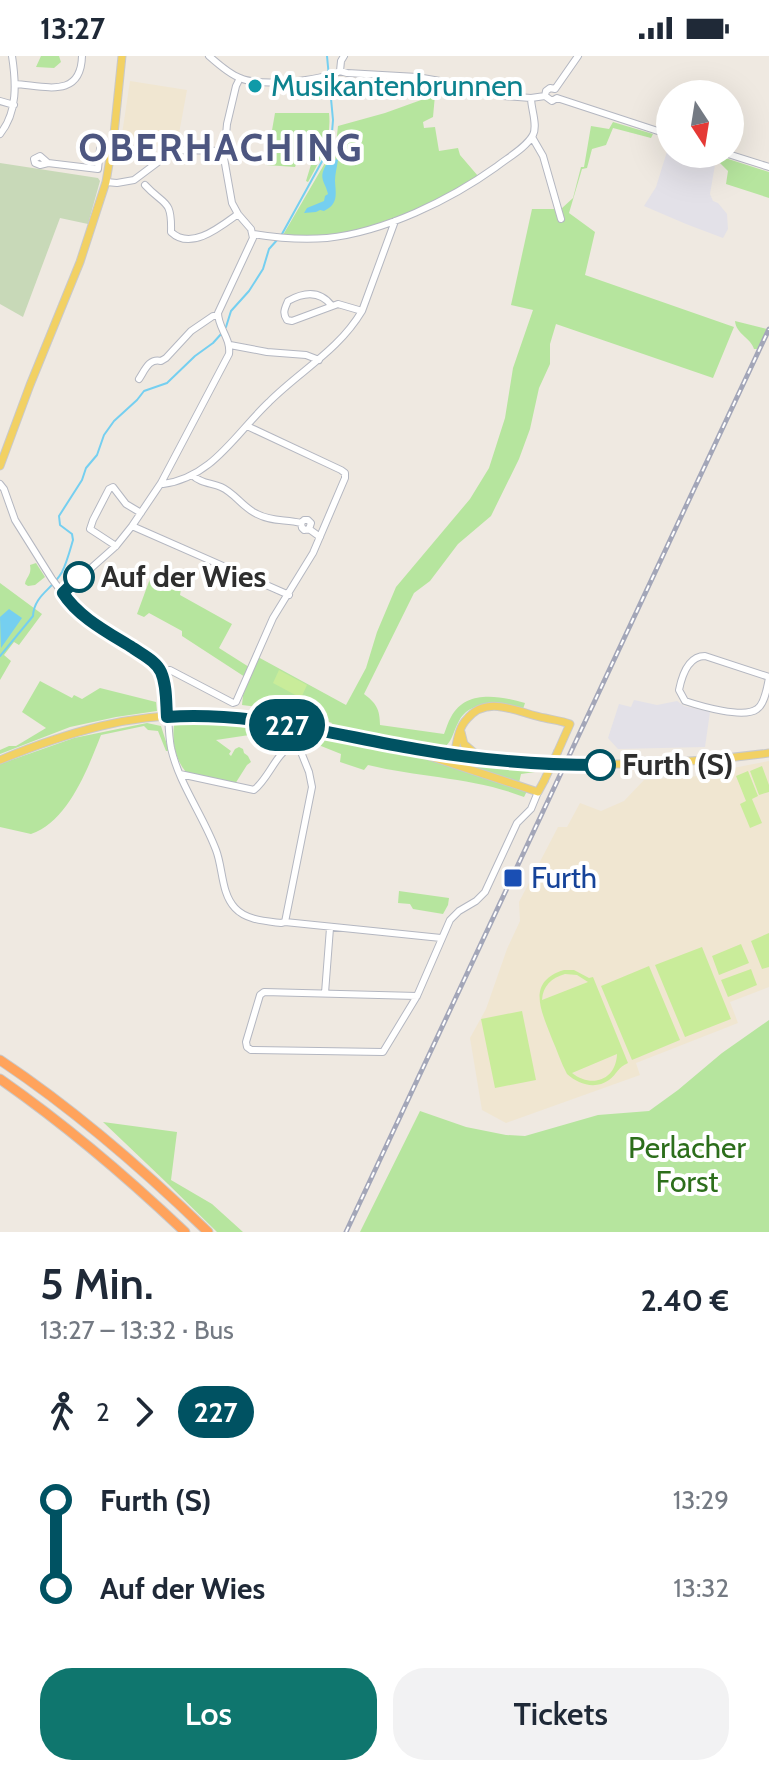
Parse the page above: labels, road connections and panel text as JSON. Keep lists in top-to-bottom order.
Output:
{
  "districts": ["OBERHACHING"],
  "parks": ["Perlacher Forst"],
  "places": {
    "other": ["Musikantenbrunnen", "Auf der Wies", "Furth (S)"],
    "transit": ["Furth"]
  },
  "lines": ["bus line 227"],
  "north": "bottom",
  "page": {
    "status": "13:27",
    "on_map": "227",
    "heading": ["5 Min.", "13:27 – 13:32 · Bus", "2.40 €"],
    "legs": ["2", "227"],
    "list": [
      {
        "name": "Furth (S)",
        "value": "13:29"
      },
      {
        "name": "Auf der Wies",
        "value": "13:32"
      }
    ],
    "buttons": ["Los", "Tickets"]
  }
}
